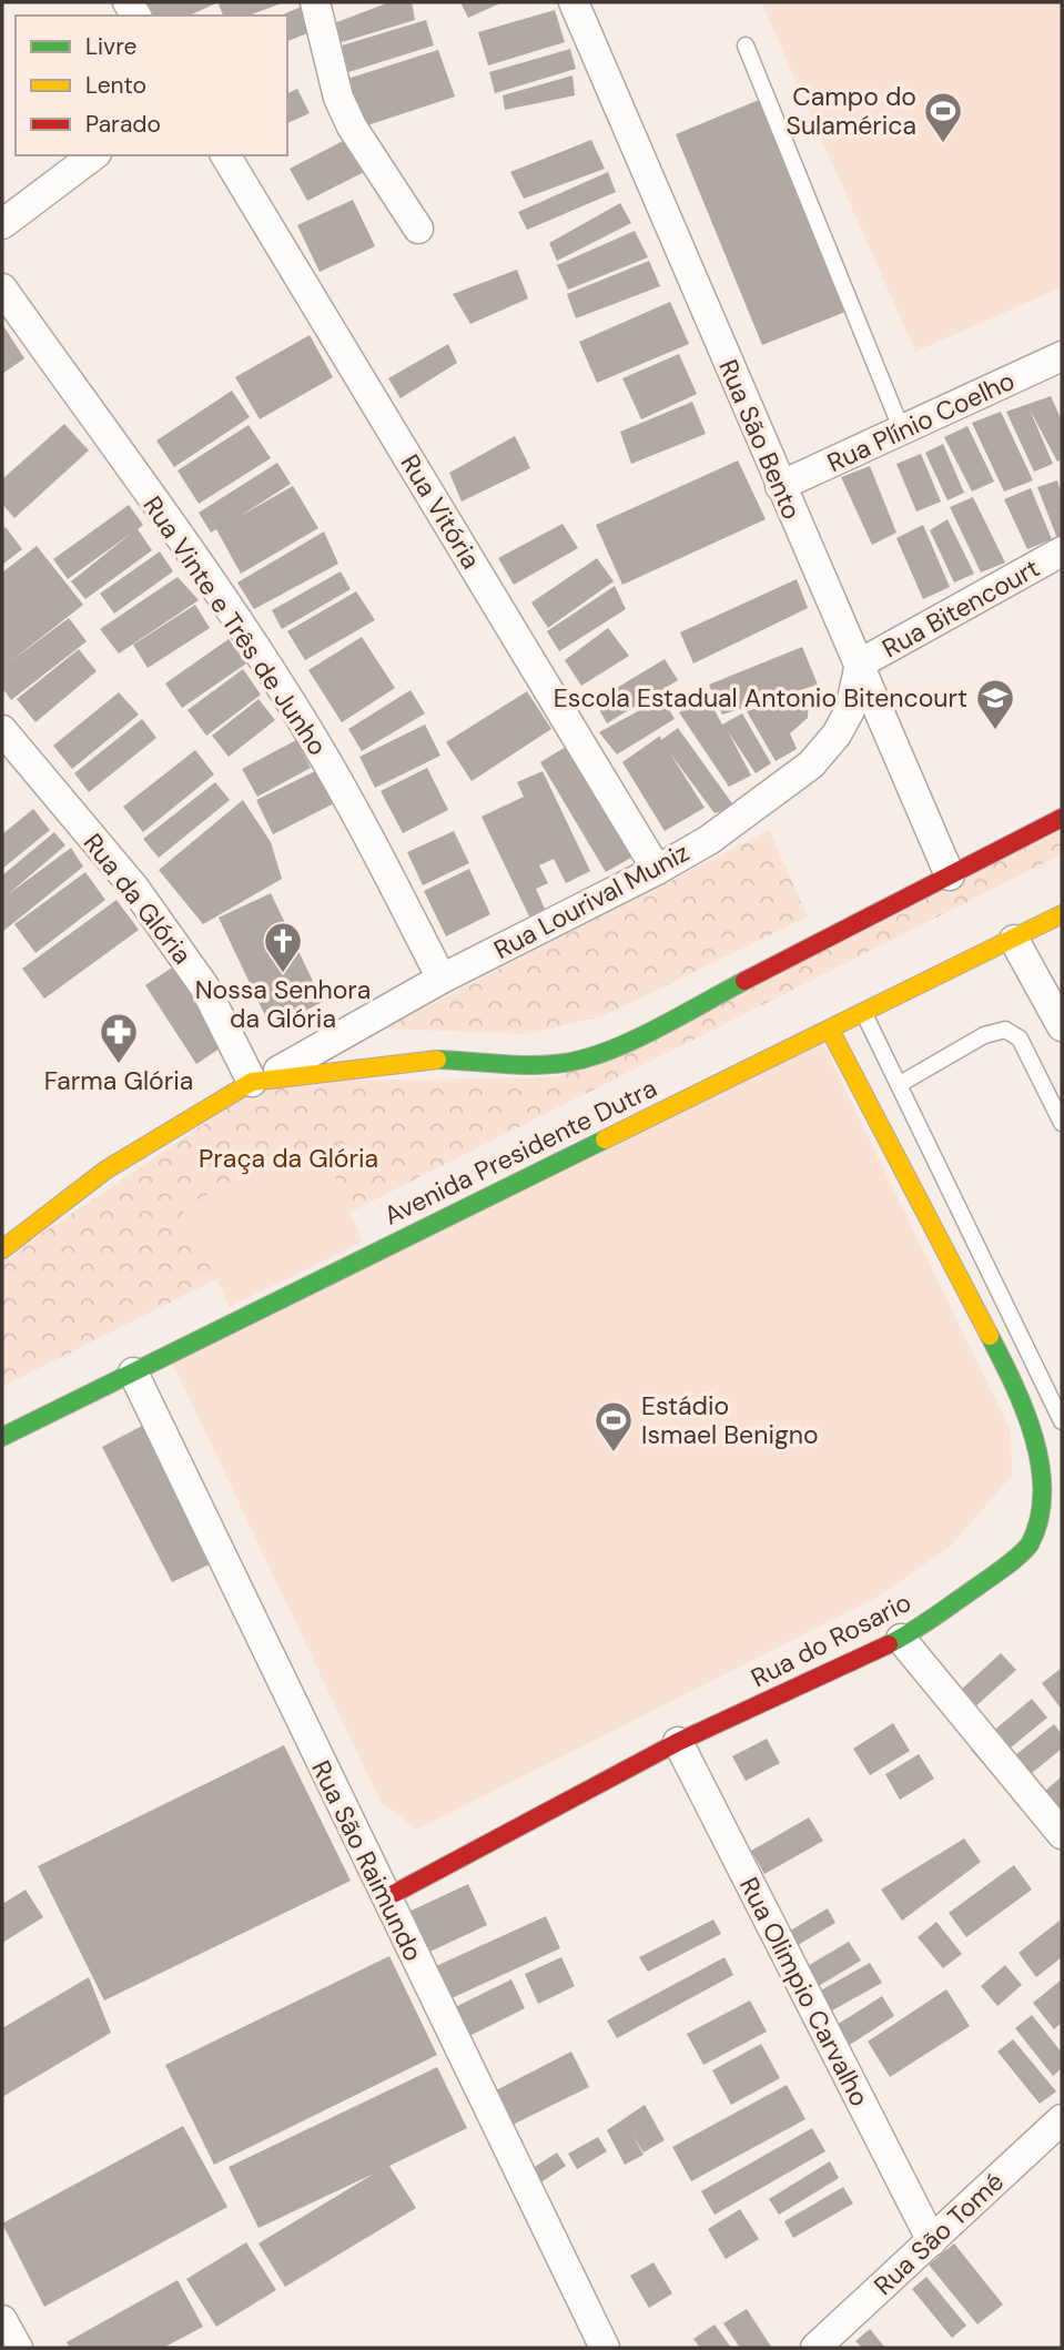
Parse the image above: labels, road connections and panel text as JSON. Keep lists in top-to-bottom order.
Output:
{
  "streets": {
    "street": [
      "Rua Plínio Coelho",
      "Rua São Bento",
      "Rua Vitória",
      "Rua Bitencourt",
      "Rua Vinte e Três de Junho",
      "Rua da Glória",
      "Rua Lourival Muniz",
      "Avenida Presidente Dutra",
      "Rua do Rosario",
      "Rua São Raimundo",
      "Rua Olimpio Carvalho",
      "Rua São Tomé"
    ]
  },
  "crossings": [
    ["Rua Plínio Coelho", "Rua São Bento"],
    ["Rua São Bento", "Rua Bitencourt"],
    ["Rua São Bento", "Rua Lourival Muniz"],
    ["Rua São Bento", "Avenida Presidente Dutra"],
    ["Rua Vitória", "Rua Lourival Muniz"],
    ["Rua Bitencourt", "Rua Lourival Muniz"],
    ["Rua Vinte e Três de Junho", "Rua Lourival Muniz"],
    ["Rua da Glória", "Rua Lourival Muniz"],
    ["Rua da Glória", "Avenida Presidente Dutra"],
    ["Rua Lourival Muniz", "Avenida Presidente Dutra"],
    ["Avenida Presidente Dutra", "Rua do Rosario"],
    ["Avenida Presidente Dutra", "Rua São Raimundo"],
    ["Rua do Rosario", "Rua São Raimundo"],
    ["Rua do Rosario", "Rua Olimpio Carvalho"],
    ["Rua Olimpio Carvalho", "Rua São Tomé"]
  ],
  "parks": ["Praça da Glória"],
  "places": {
    "sports": ["Campo do Sulamérica", "Estádio Ismael Benigno"],
    "school or university": ["Escola Estadual Antonio Bitencourt"],
    "church": ["Nossa Senhora da Glória"],
    "pharmacy": ["Farma Glória"]
  },
  "legend": ["Livre", "Lento", "Parado"]
}
